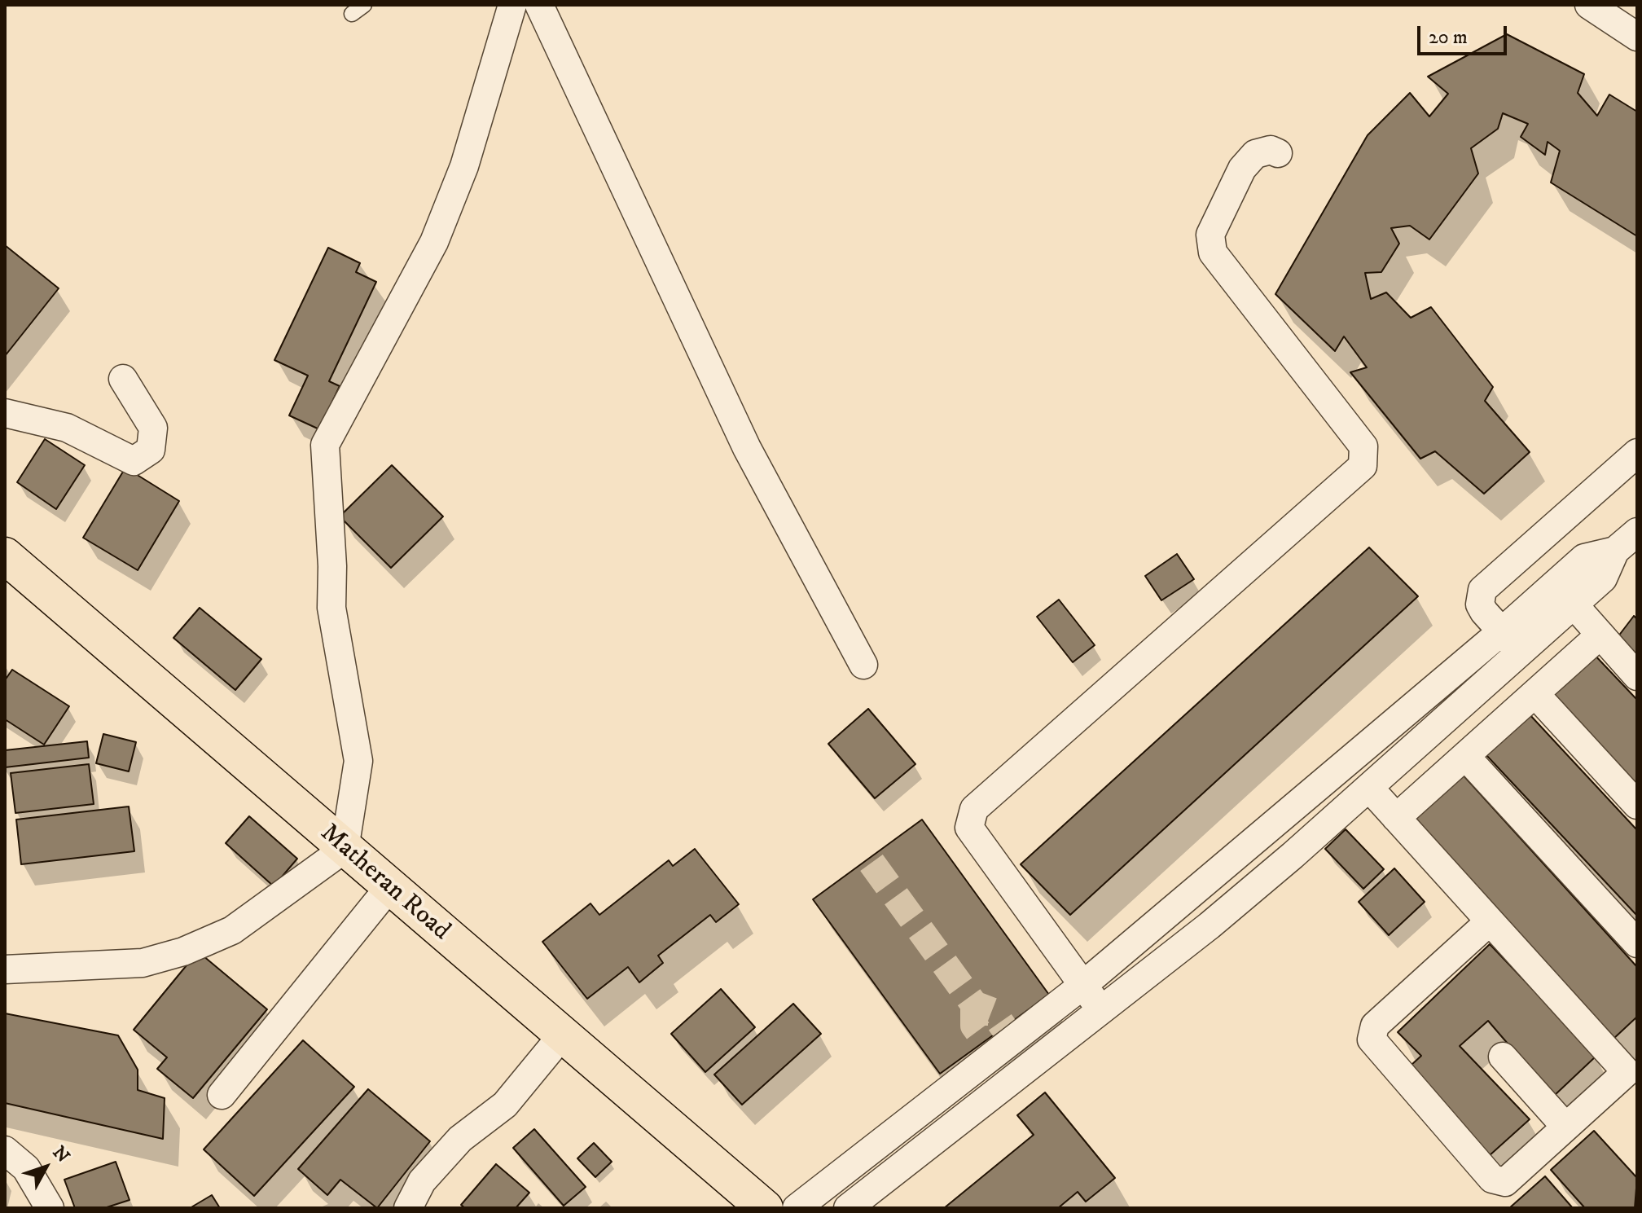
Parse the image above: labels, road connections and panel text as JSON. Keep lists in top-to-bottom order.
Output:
{
  "streets": {
    "main road": ["Matheran Road"]
  },
  "scale_bar": "20 m",
  "north": "top right"
}
